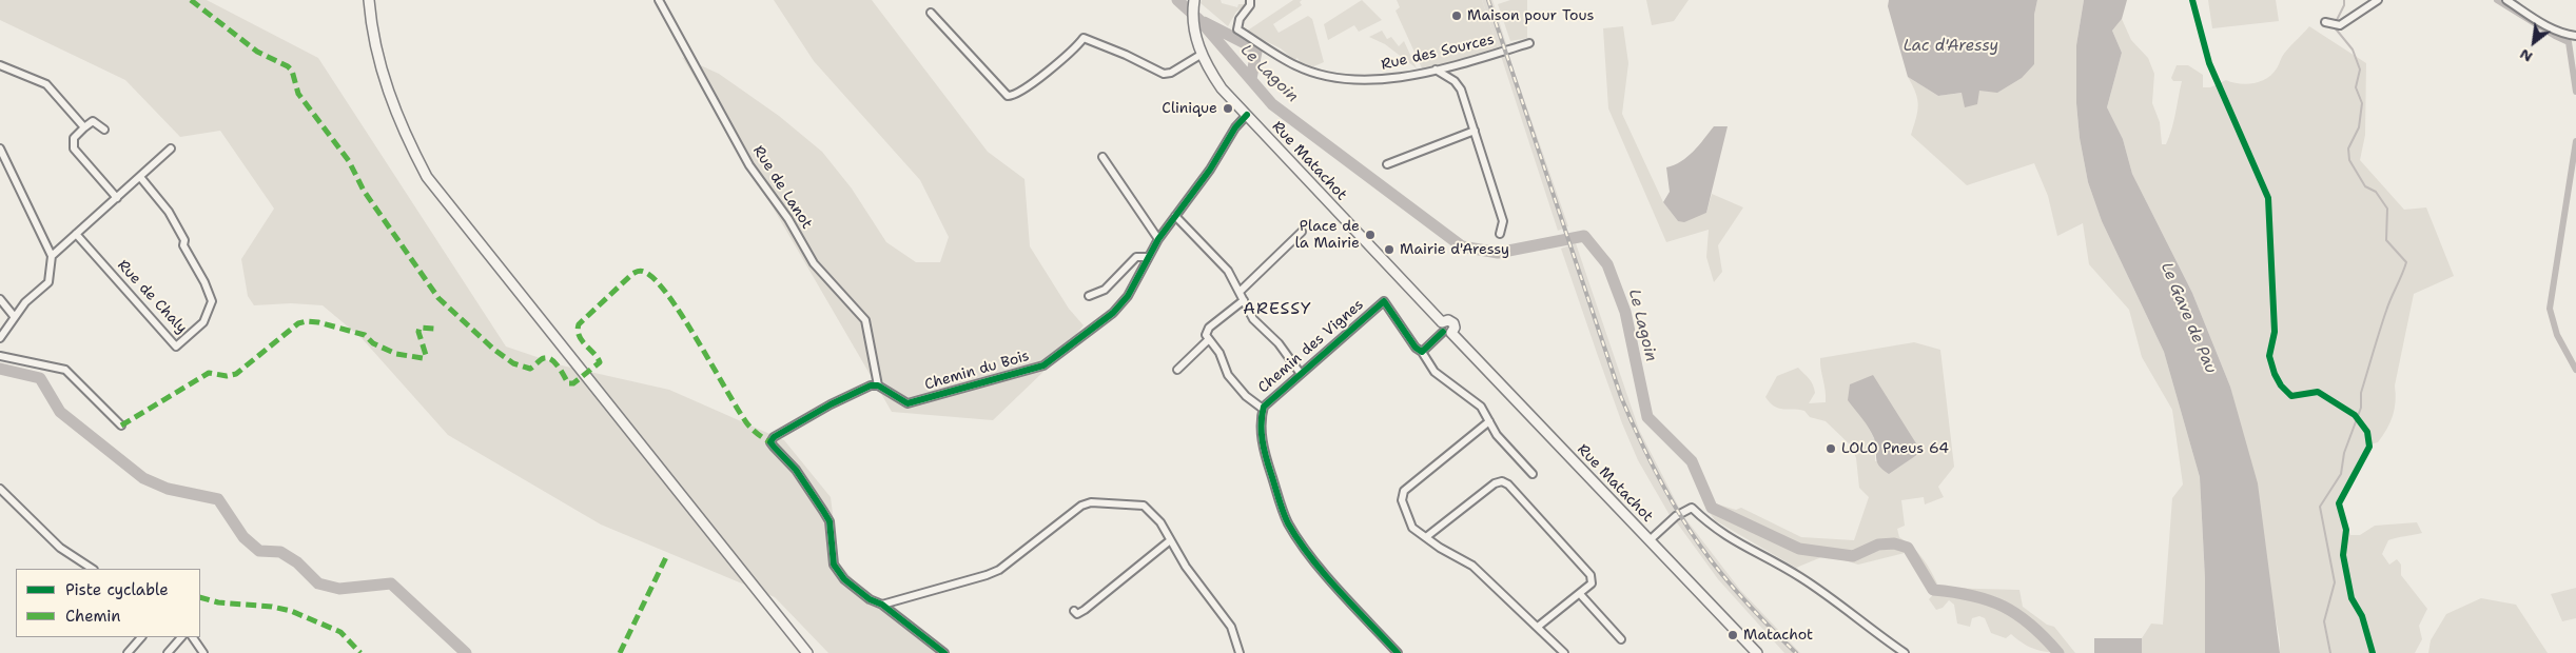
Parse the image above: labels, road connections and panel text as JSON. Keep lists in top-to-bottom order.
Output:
{
  "streets": {
    "main road": ["Rue Matachot"],
    "street": [
      "Rue des Sources",
      "Rue de Lanot",
      "Rue de Chaly",
      "Chemin des Vignes",
      "Chemin du Bois"
    ]
  },
  "crossings": [
    ["Rue Matachot", "Chemin du Bois"],
    ["Rue de Lanot", "Chemin du Bois"]
  ],
  "districts": ["ARESSY"],
  "water": ["Lac d'Aressy", "Le Lagoin", "Le Gave de Pau"],
  "places": [
    "Maison pour Tous",
    "Clinique",
    "Place de la Mairie",
    "Mairie d'Aressy",
    "LOLO Pneus 64",
    "Matachot"
  ],
  "legend": ["Piste cyclable", "Chemin"],
  "north": "bottom left"
}
